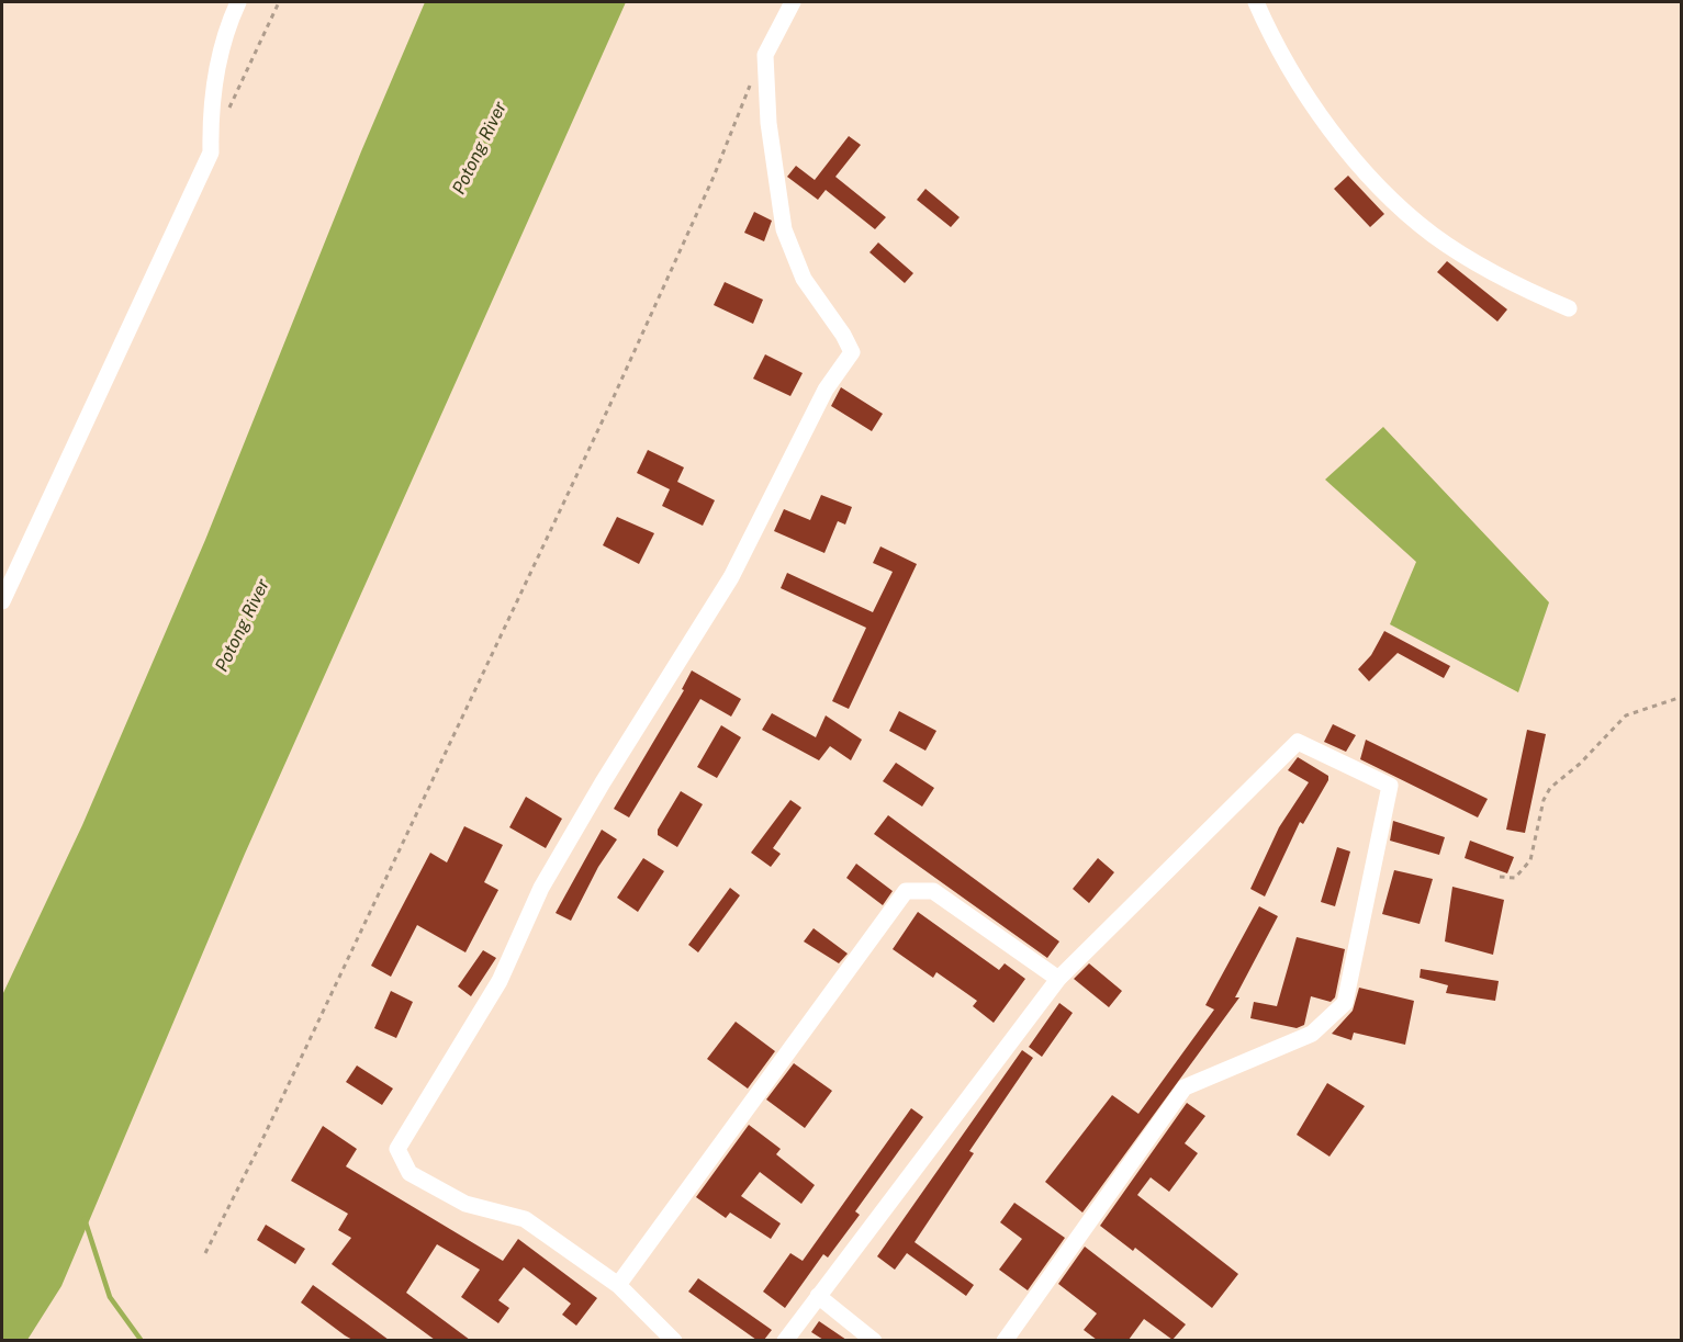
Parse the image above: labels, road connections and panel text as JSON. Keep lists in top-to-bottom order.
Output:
{
  "water": ["Potong River"]
}
